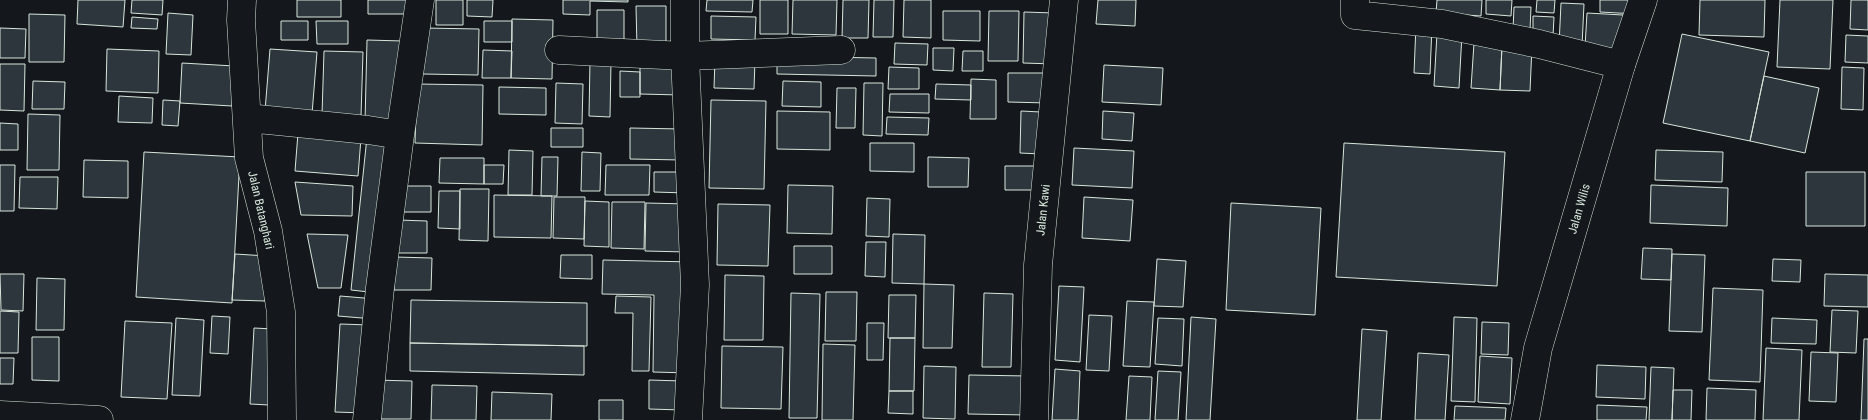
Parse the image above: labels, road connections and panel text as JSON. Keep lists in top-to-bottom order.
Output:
{
  "streets": {
    "street": ["Jalan Wilis", "Jalan Batanghari", "Jalan Kawi"]
  }
}
